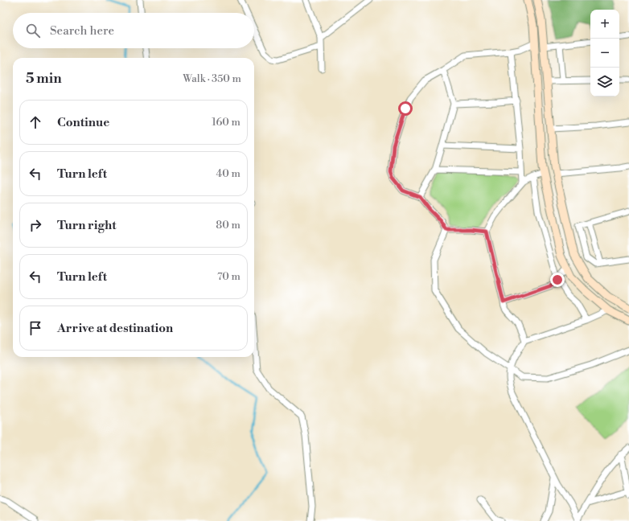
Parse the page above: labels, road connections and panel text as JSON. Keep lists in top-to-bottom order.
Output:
{
  "page": {
    "map_buttons": ["+", "−"],
    "search": "Search here",
    "heading": ["5 min", "Walk · 350 m"],
    "list": [
      ["Continue", "160 m"],
      ["Turn left", "40 m"],
      ["Turn right", "80 m"],
      ["Turn left", "70 m"],
      "Arrive at destination"
    ]
  }
}
